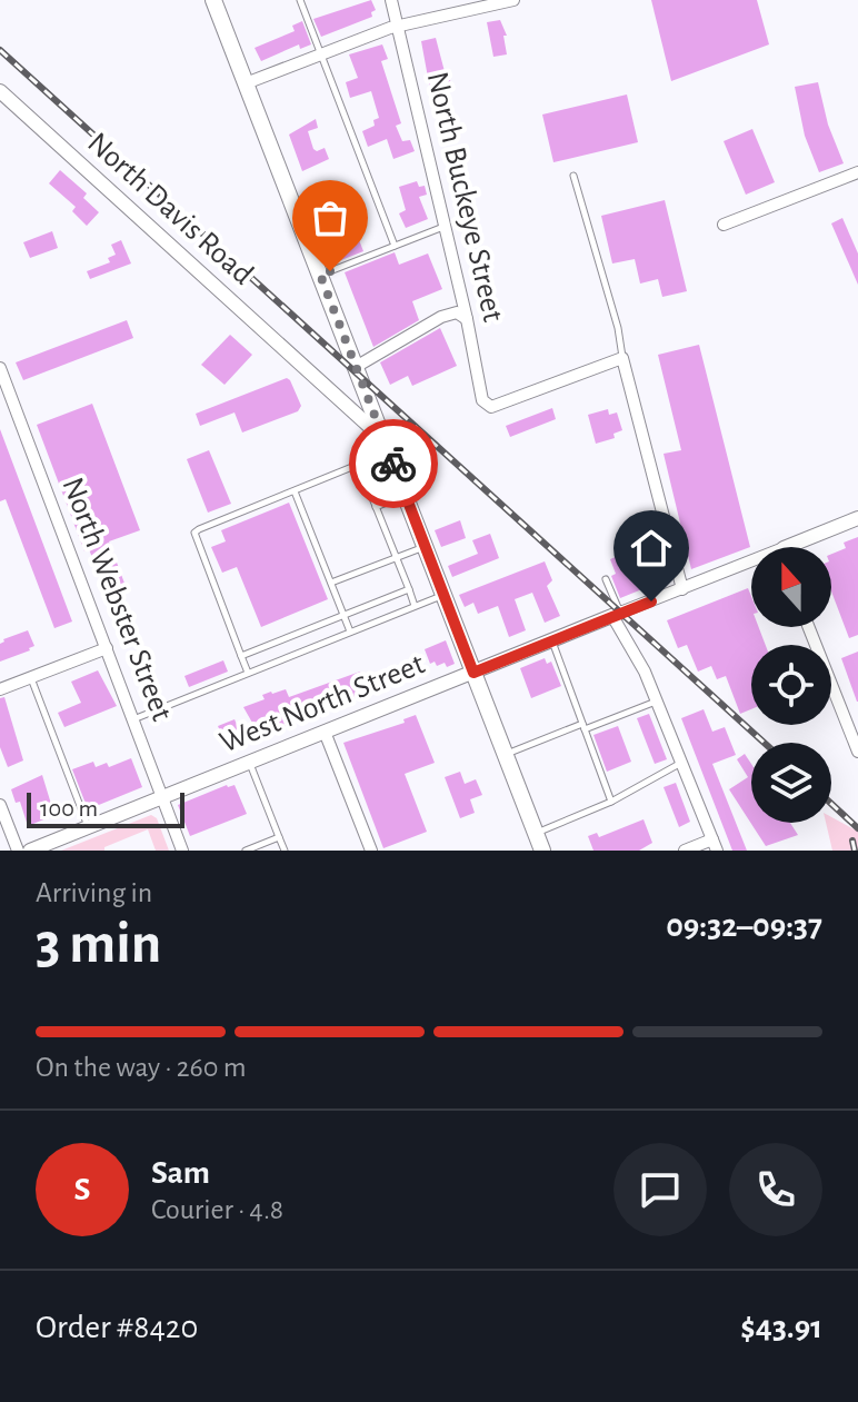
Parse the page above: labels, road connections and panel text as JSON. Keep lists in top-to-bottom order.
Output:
{
  "streets": {
    "street": [
      "North Buckeye Street",
      "North Davis Road",
      "North Webster Street",
      "West North Street"
    ]
  },
  "crossings": [
    ["North Webster Street", "West North Street"]
  ],
  "scale_bar": "100 m",
  "north": "top",
  "page": {
    "scale": "100 m",
    "heading": ["3 min", "Arriving in", "09:32–09:37"],
    "panel": [
      "Sam",
      "Courier · 4.8",
      "Order #8420",
      "$43.91"
    ],
    "bar": "On the way · 260 m",
    "round": "S"
  }
}
